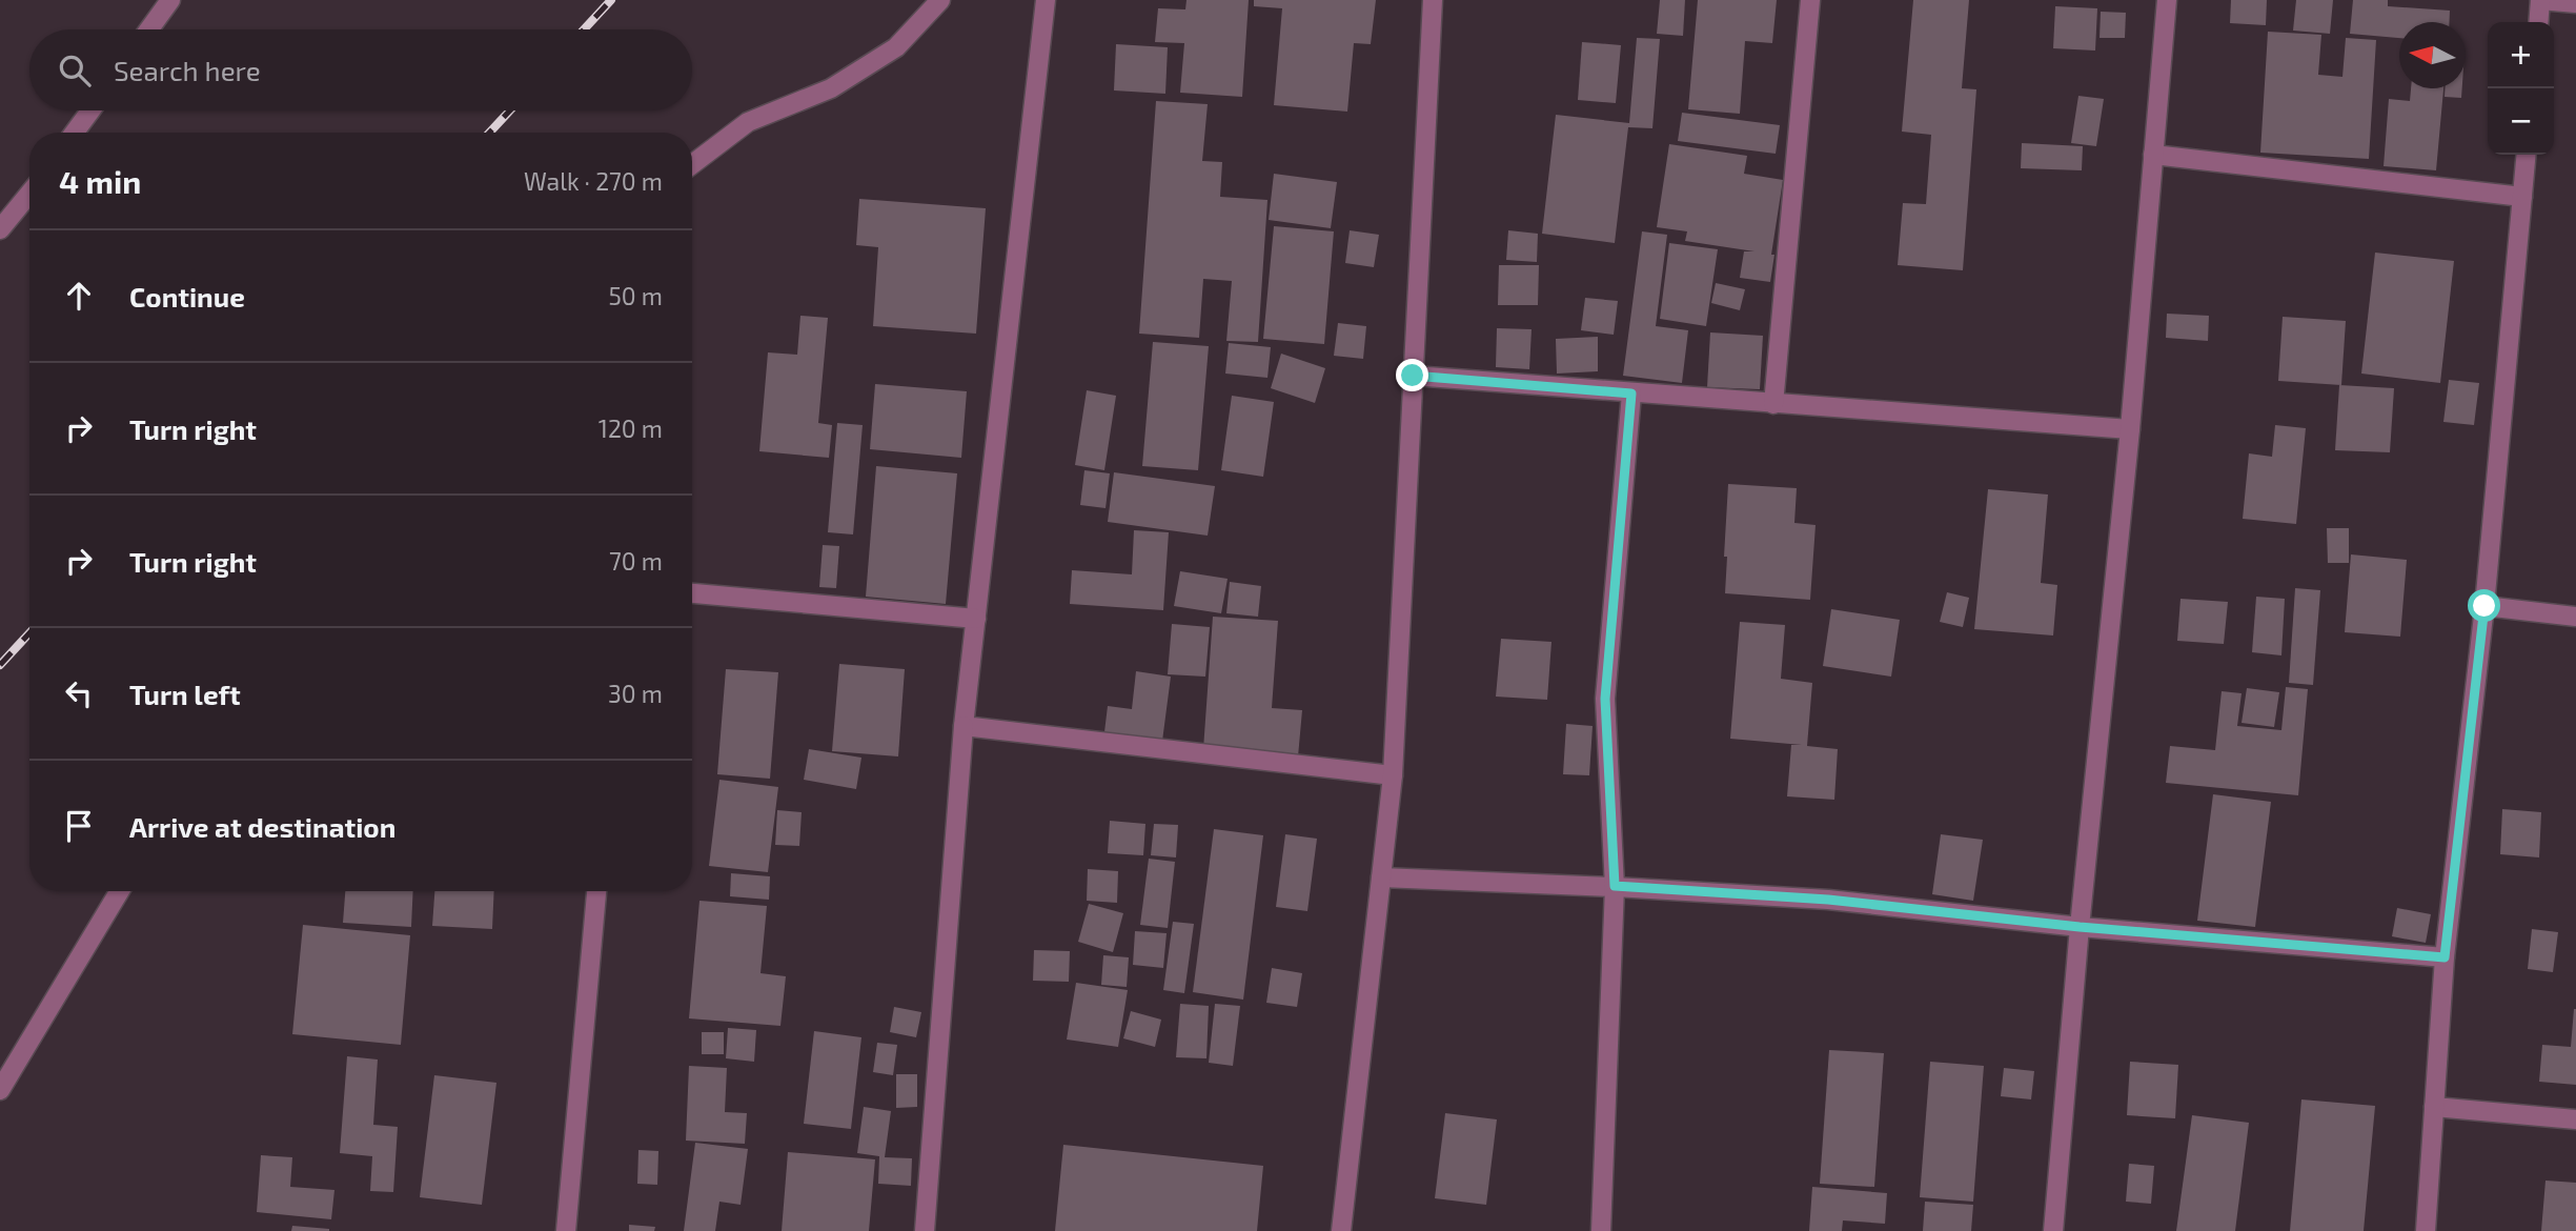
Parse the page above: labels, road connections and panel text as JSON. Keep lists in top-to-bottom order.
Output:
{
  "north": "left",
  "page": {
    "map_buttons": ["+", "−"],
    "search": "Search here",
    "heading": ["4 min", "Walk · 270 m"],
    "list": [
      ["Continue", "50 m"],
      ["Turn right", "120 m"],
      ["Turn right", "70 m"],
      ["Turn left", "30 m"],
      "Arrive at destination"
    ]
  }
}
